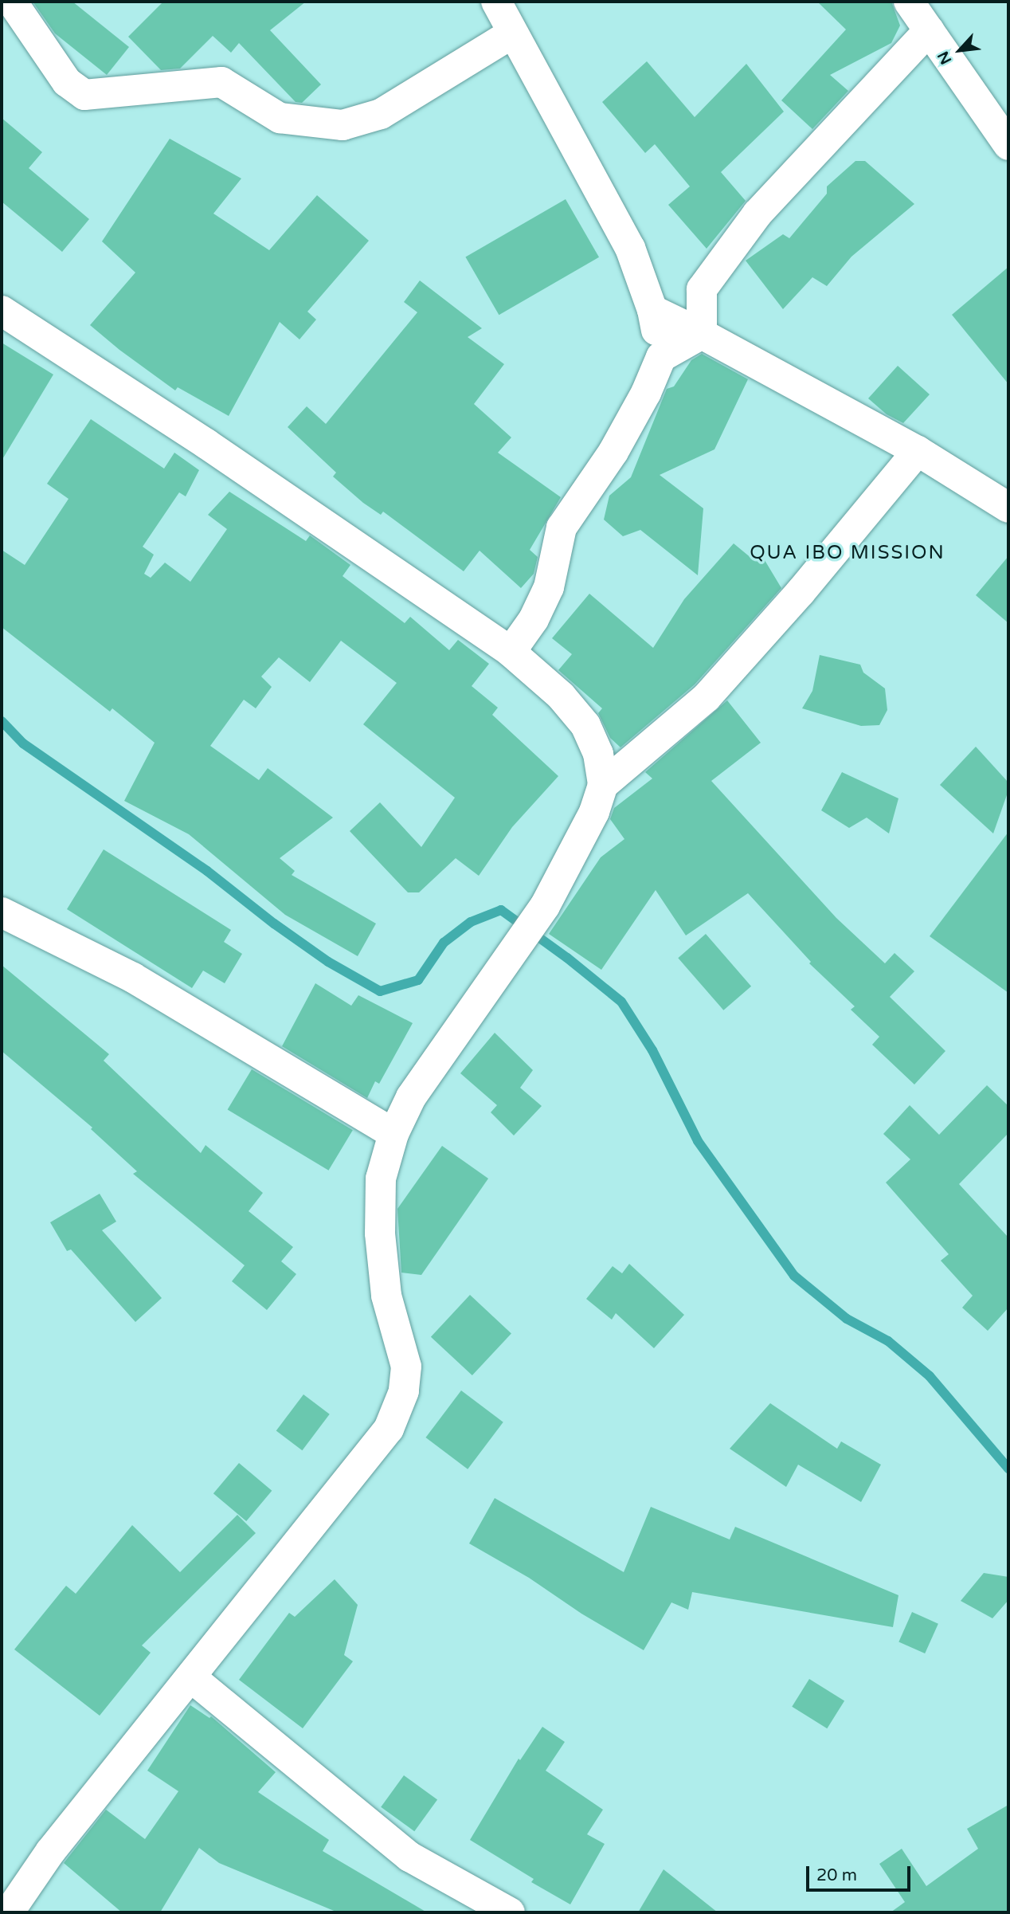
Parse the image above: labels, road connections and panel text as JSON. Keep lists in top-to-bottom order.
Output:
{
  "districts": ["QUA IBO MISSION"],
  "scale_bar": "20 m",
  "north": "bottom left"
}
